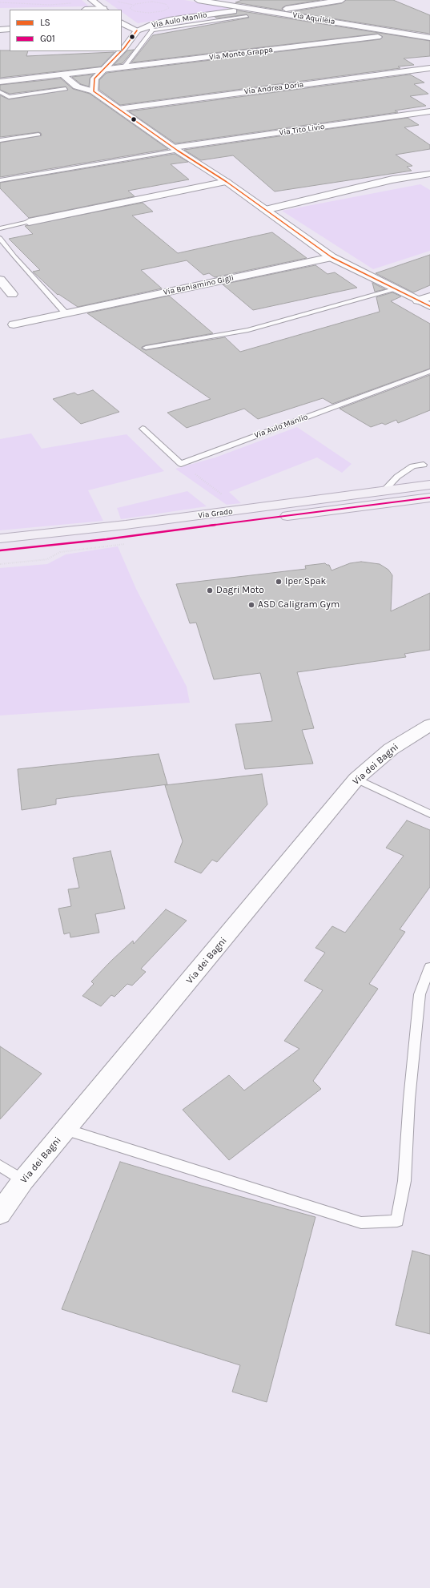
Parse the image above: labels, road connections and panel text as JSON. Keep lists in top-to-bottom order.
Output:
{
  "streets": {
    "main road": ["Via Grado"],
    "street": [
      "Via Aquileia",
      "Via Aulo Manlio",
      "Via Monte Grappa",
      "Via Andrea Doria",
      "Via Tito Livio",
      "Via Beniamino Gigli",
      "Via dei Bagni"
    ]
  },
  "crossings": [
    ["Via Aquileia", "Via Aulo Manlio"],
    ["Via Aquileia", "Via Monte Grappa"],
    ["Via Aulo Manlio", "Via Monte Grappa"]
  ],
  "places": ["Iper Spak", "Dagri Moto", "ASD Caligram Gym"],
  "lines": ["transit line LS", "transit line G01"],
  "legend": ["LS", "G01"]
}
